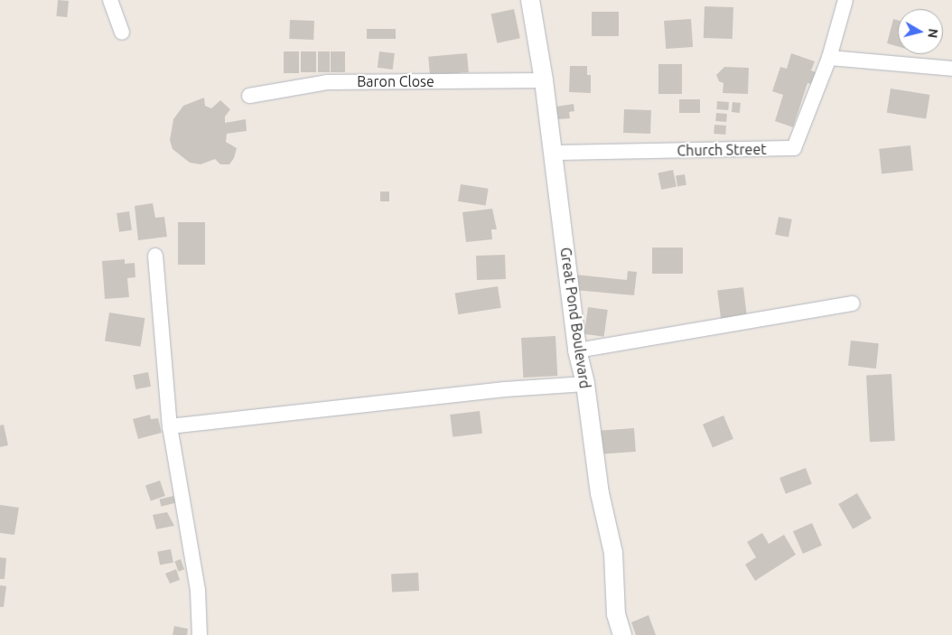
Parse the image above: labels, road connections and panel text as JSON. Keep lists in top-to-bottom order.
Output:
{
  "streets": {
    "street": ["Baron Close", "Church Street", "Great Pond Boulevard"]
  },
  "crossings": [
    ["Baron Close", "Great Pond Boulevard"],
    ["Church Street", "Great Pond Boulevard"]
  ],
  "north": "right"
}
